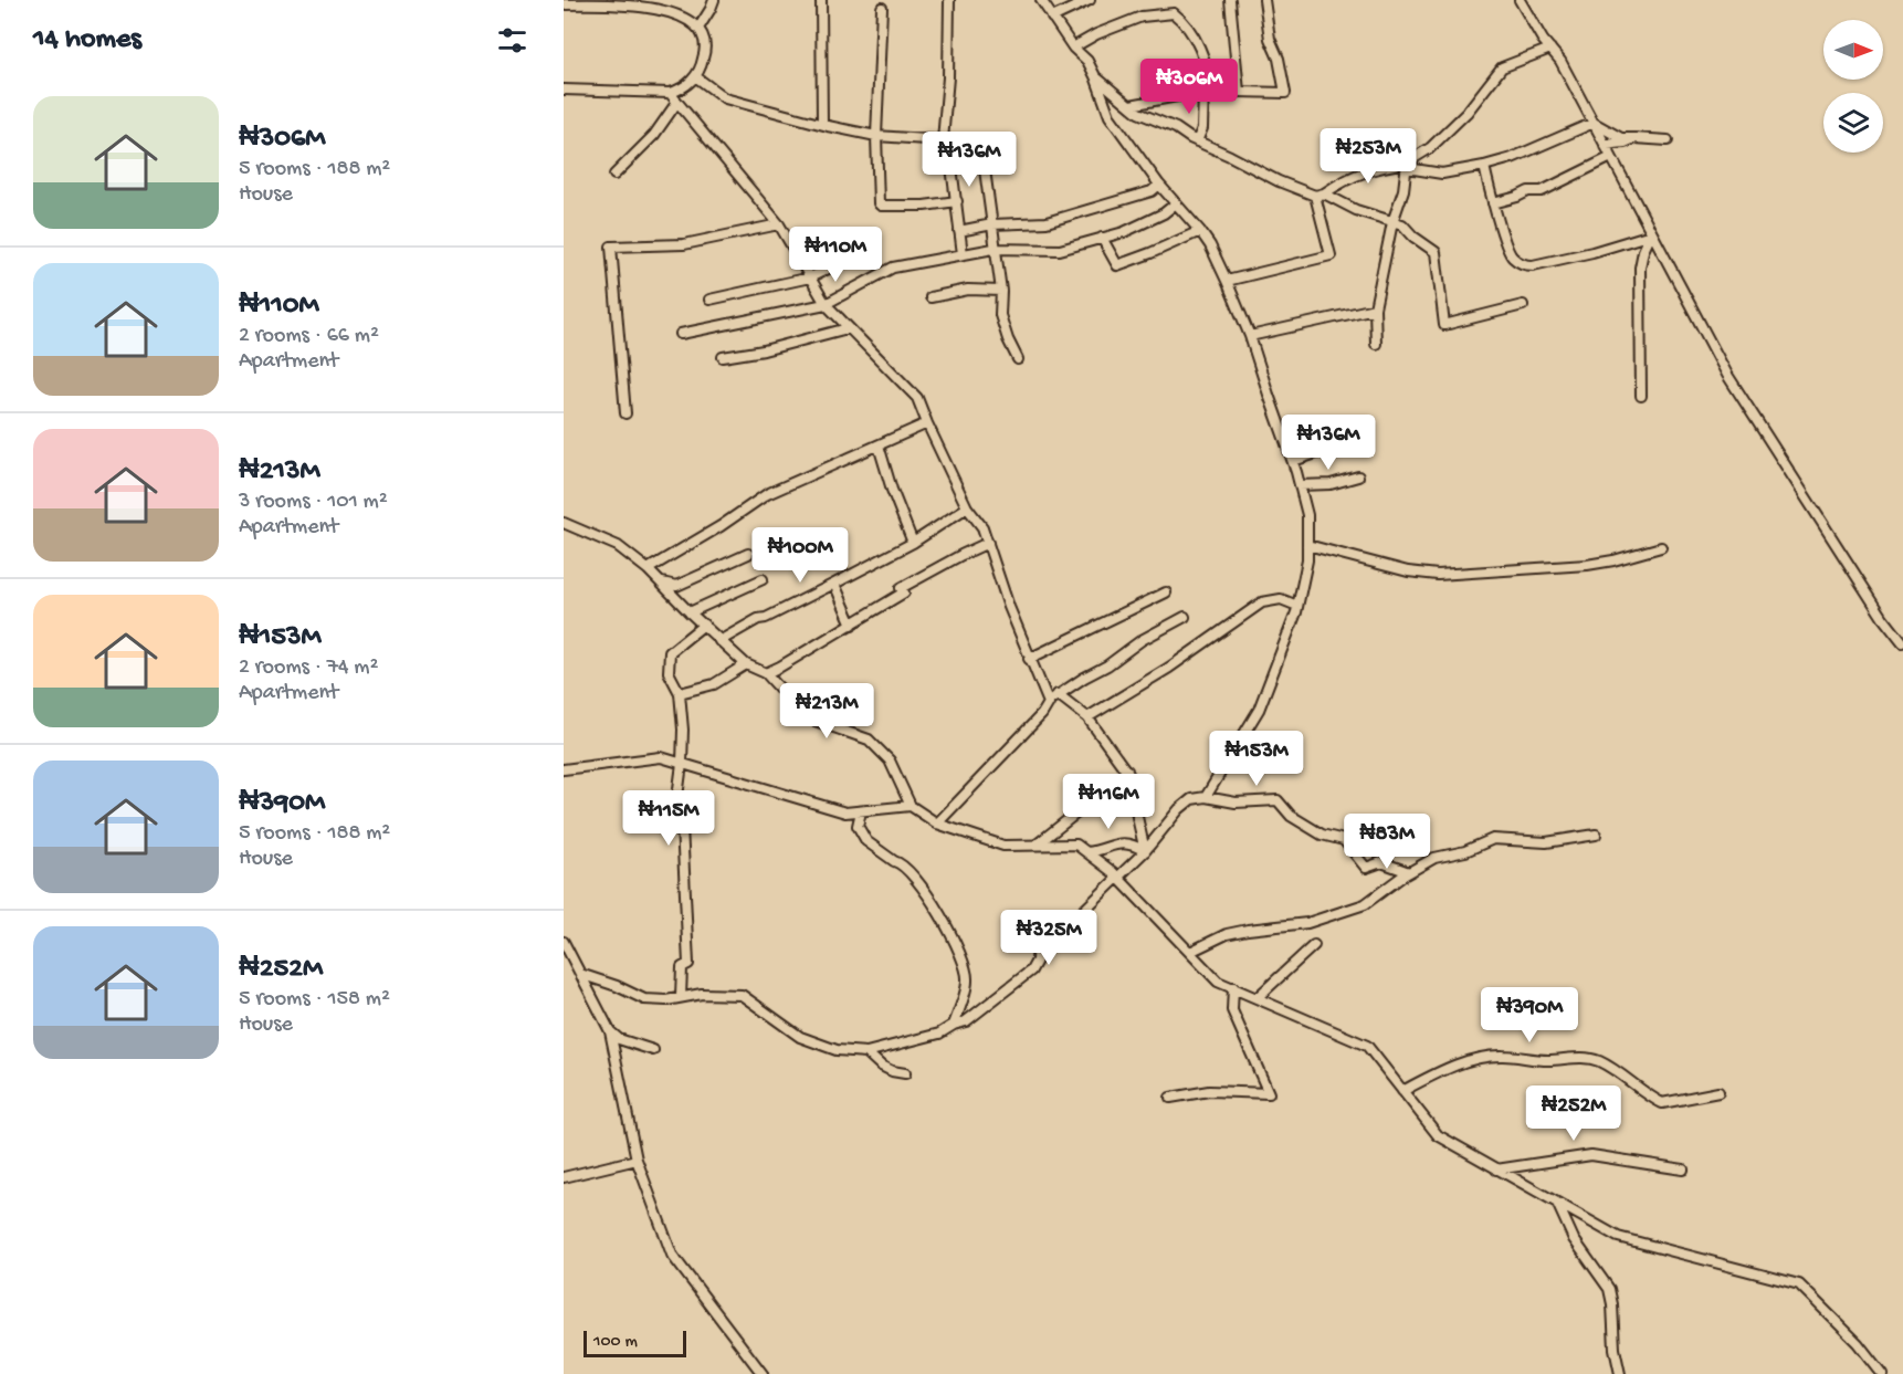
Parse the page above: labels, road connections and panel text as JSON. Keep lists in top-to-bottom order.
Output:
{
  "scale_bar": "100 m",
  "north": "right",
  "page": {
    "heading": "14 homes",
    "price": [
      "₦306M",
      "₦253M",
      "₦136M",
      "₦110M",
      "₦136M",
      "₦100M",
      "₦213M",
      "₦153M",
      "₦116M",
      "₦115M",
      "₦83M",
      "₦325M",
      "₦390M",
      "₦252M"
    ],
    "list": [
      {
        "name": "₦306M",
        "note": "5 rooms · 188 m² · House"
      },
      {
        "name": "₦110M",
        "note": "2 rooms · 66 m² · Apartment"
      },
      {
        "name": "₦213M",
        "note": "3 rooms · 101 m² · Apartment"
      },
      {
        "name": "₦153M",
        "note": "2 rooms · 74 m² · Apartment"
      },
      {
        "name": "₦390M",
        "note": "5 rooms · 188 m² · House"
      },
      {
        "name": "₦252M",
        "note": "5 rooms · 158 m² · House"
      }
    ],
    "scale": "100 m"
  }
}
